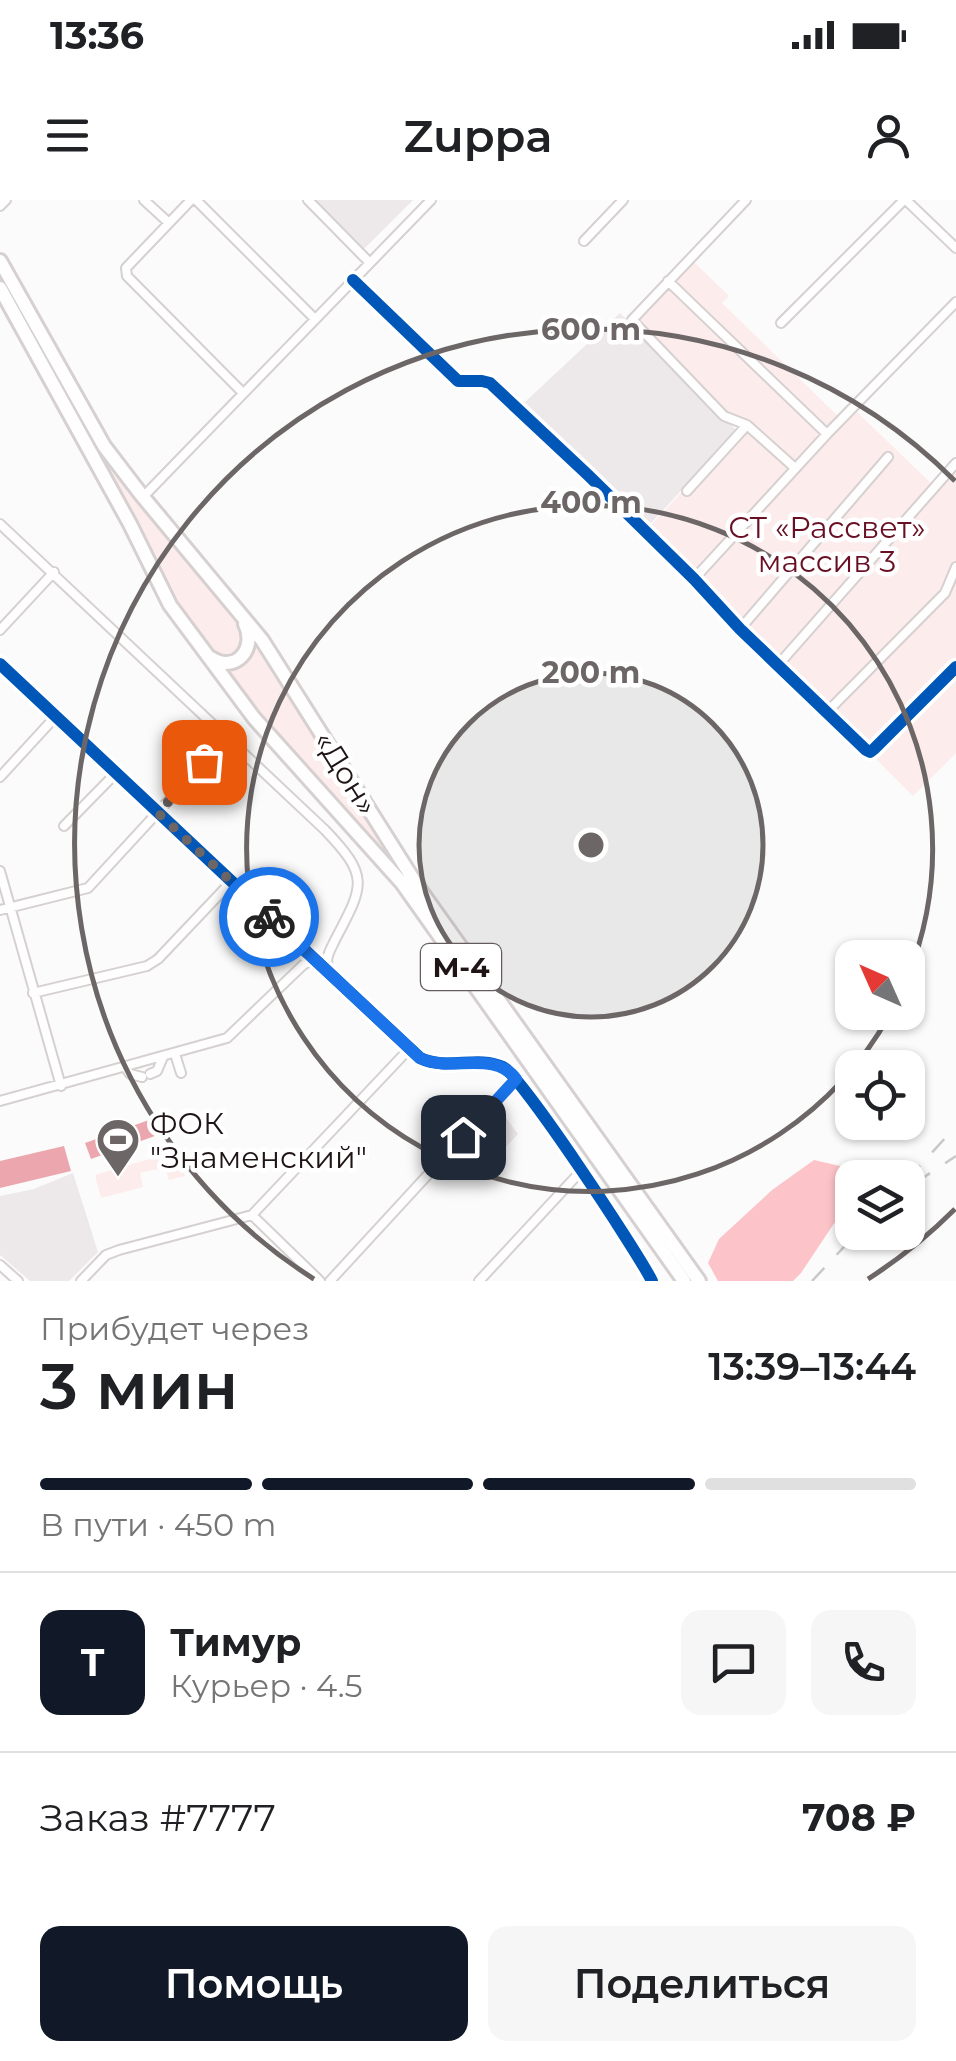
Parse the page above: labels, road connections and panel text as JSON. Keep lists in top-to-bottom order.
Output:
{
  "streets": {
    "highway": ["«Дон»", "М-4"]
  },
  "crossings": [
    ["«Дон»", "М-4"]
  ],
  "parks": ["СТ «Рассвет» массив 3"],
  "places": {
    "sports": ["ФОК \"Знаменский\""]
  },
  "north": "top left",
  "page": {
    "status": "13:36",
    "header": "Zuppa",
    "heading": ["3 мин", "Прибудет через", "13:39–13:44"],
    "panel": [
      "Тимур",
      "Курьер · 4.5",
      "Заказ #7777",
      "708 ₽"
    ],
    "bar": "В пути · 450 m",
    "round": "Т",
    "buttons": ["Помощь", "Поделиться"]
  },
  "rings": ["600 m", "400 m", "200 m"]
}
